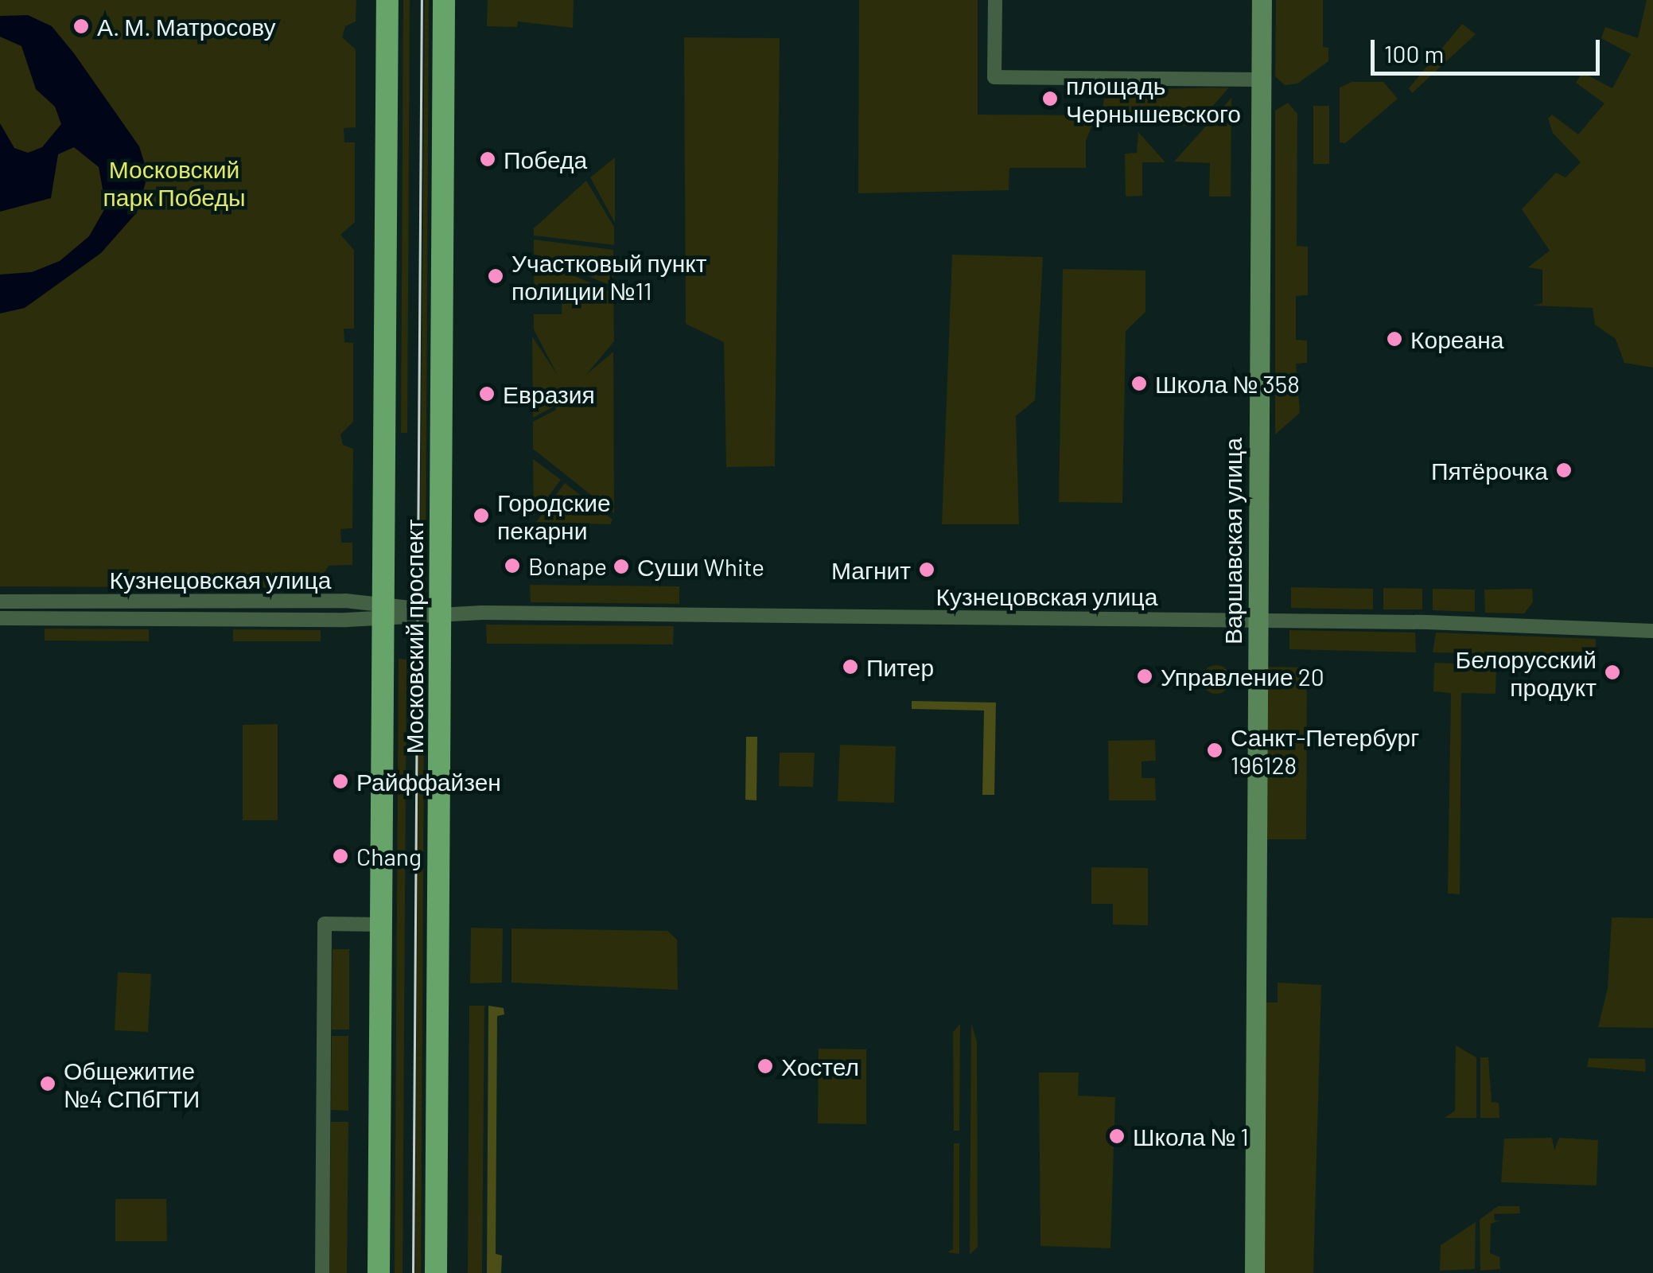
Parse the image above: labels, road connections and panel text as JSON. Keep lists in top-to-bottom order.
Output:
{
  "streets": {
    "main road": ["Московский проспект"],
    "street": ["Варшавская улица", "Кузнецовская улица"]
  },
  "crossings": [
    ["Варшавская улица", "Кузнецовская улица"],
    ["Кузнецовская улица", "Московский проспект"]
  ],
  "parks": ["Московский парк Победы"],
  "places": [
    "А. М. Матросову",
    "площадь Чернышевского",
    "Победа",
    "Участковый пункт полиции №11",
    "Кореана",
    "Школа № 358",
    "Евразия",
    "Пятёрочка",
    "Городские пекарни",
    "Bonape",
    "Суши White",
    "Магнит",
    "Питер",
    "Белорусский продукт",
    "Управление 20",
    "Санкт-Петербург 196128",
    "Райффайзен",
    "Chang",
    "Хостел",
    "Общежитие №4 СПбГТИ",
    "Школа № 1"
  ],
  "scale_bar": "100 m"
}
